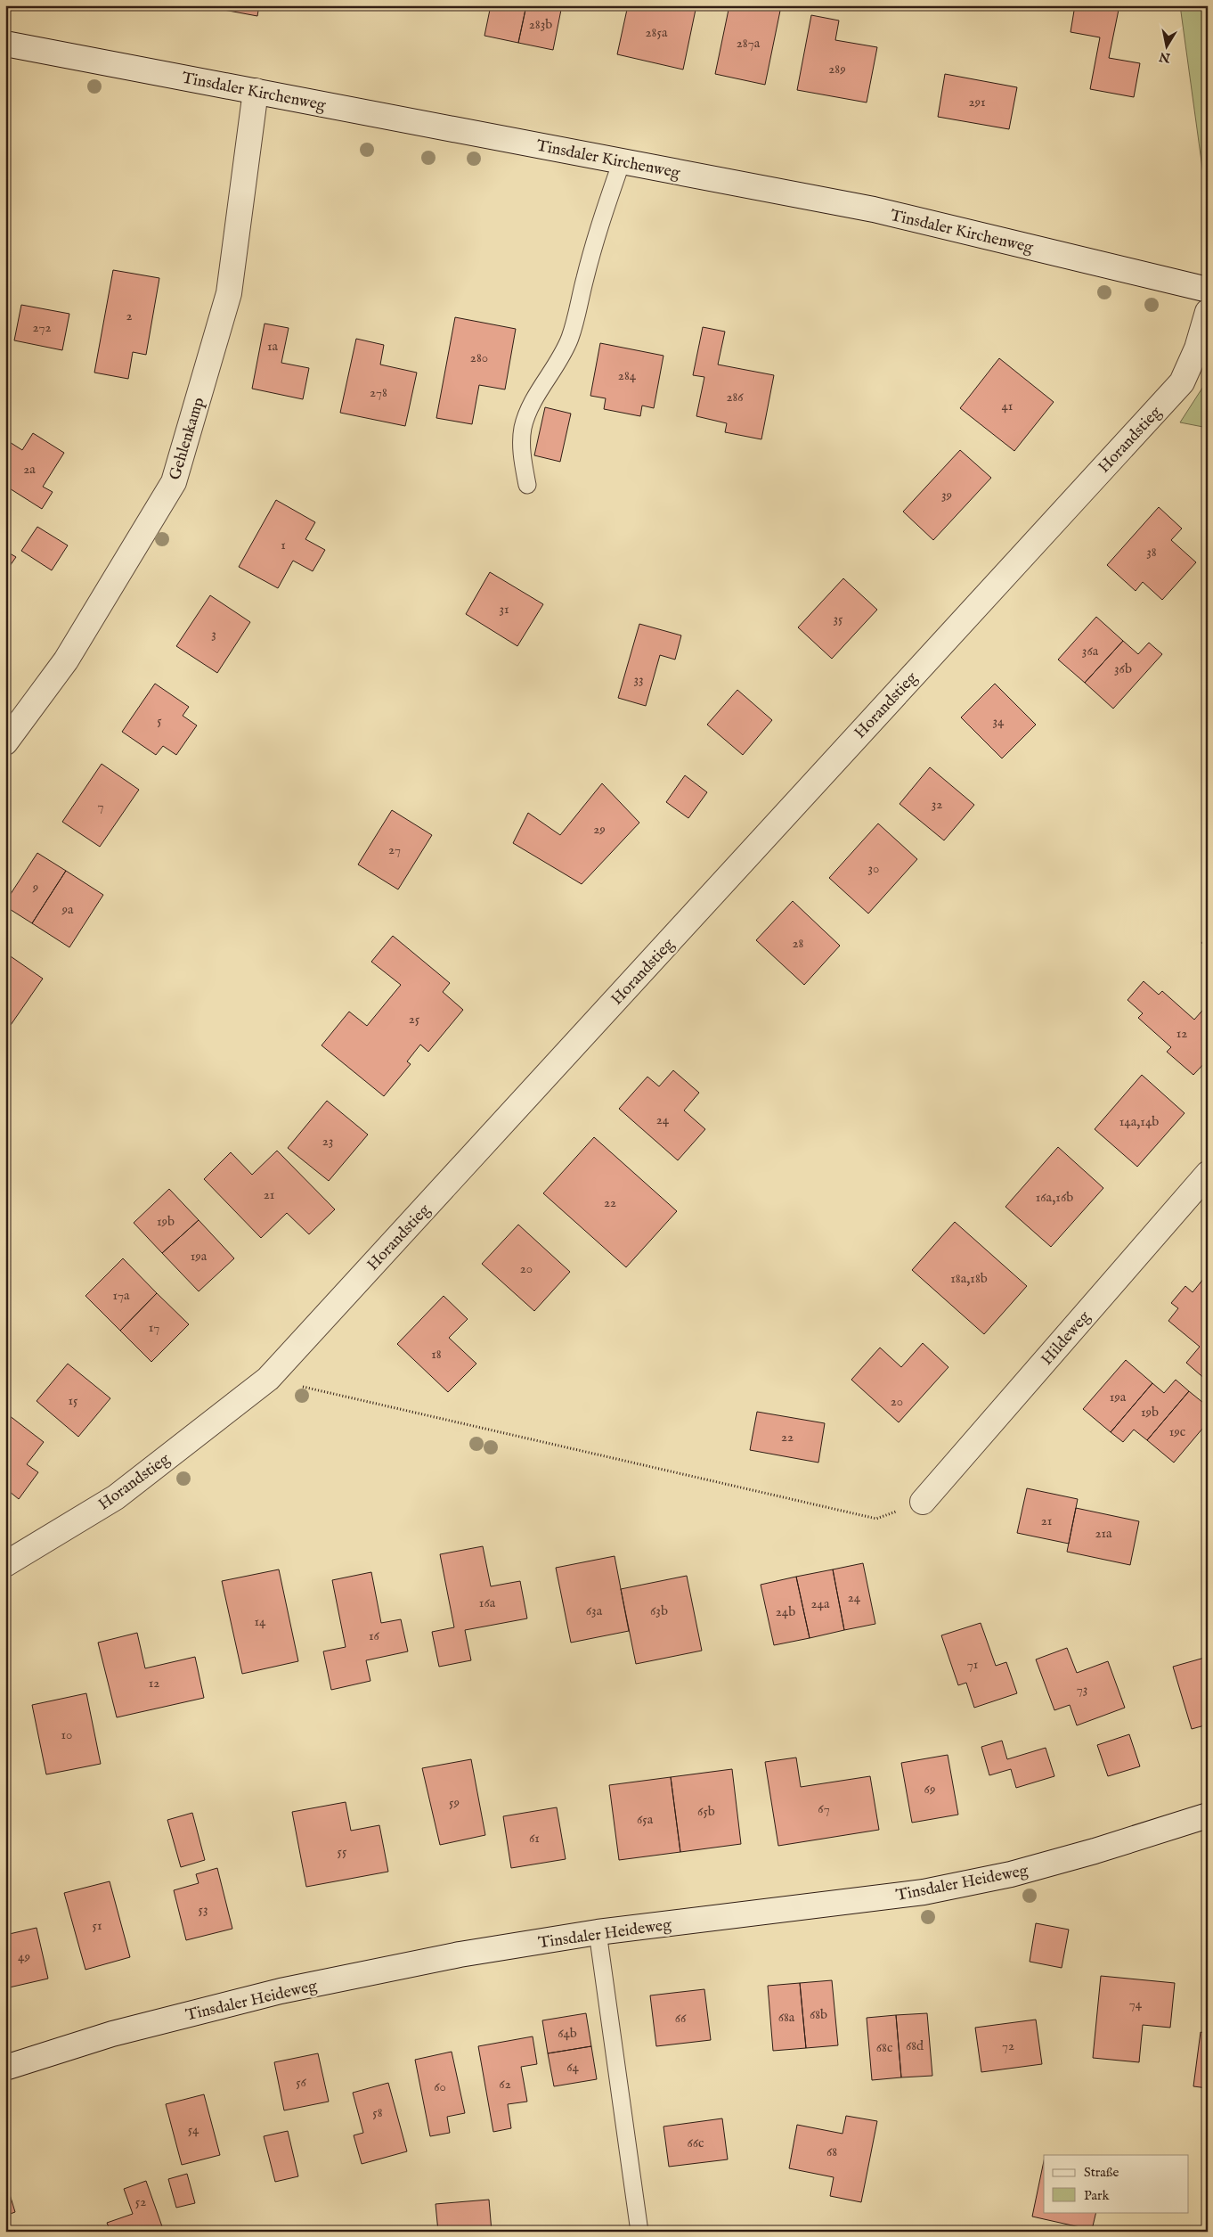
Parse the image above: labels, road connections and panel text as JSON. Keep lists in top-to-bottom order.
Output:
{
  "streets": {
    "street": [
      "Tinsdaler Kirchenweg",
      "Gehlenkamp",
      "Horandstieg",
      "Hildeweg",
      "Tinsdaler Heideweg"
    ]
  },
  "crossings": [
    ["Tinsdaler Kirchenweg", "Gehlenkamp"]
  ],
  "house_numbers": [
    "283b",
    "285a",
    "287a",
    "289",
    "291",
    "2",
    "272",
    "1a",
    "280",
    "284",
    "278",
    "286",
    "41",
    "2a",
    "39",
    "1",
    "38",
    "31",
    "35",
    "3",
    "36a",
    "36b",
    "33",
    "5",
    "34",
    "32",
    "7",
    "29",
    "27",
    "30",
    "9",
    "9a",
    "28",
    "25",
    "12",
    "24",
    "14a,14b",
    "23",
    "21",
    "16a,16b",
    "22",
    "19b",
    "19a",
    "20",
    "18a,18b",
    "17a",
    "17",
    "18",
    "19a",
    "15",
    "20",
    "19b",
    "19c",
    "22",
    "21",
    "21a",
    "24",
    "16a",
    "24a",
    "63a",
    "63b",
    "24b",
    "14",
    "16",
    "71",
    "12",
    "73",
    "10",
    "69",
    "59",
    "67",
    "65b",
    "65a",
    "61",
    "55",
    "53",
    "51",
    "49",
    "74",
    "68b",
    "68a",
    "66",
    "64b",
    "68d",
    "72",
    "68c",
    "64",
    "56",
    "62",
    "60",
    "58",
    "54",
    "66c",
    "68",
    "52"
  ],
  "legend": ["Straße", "Park"],
  "north": "bottom"
}
